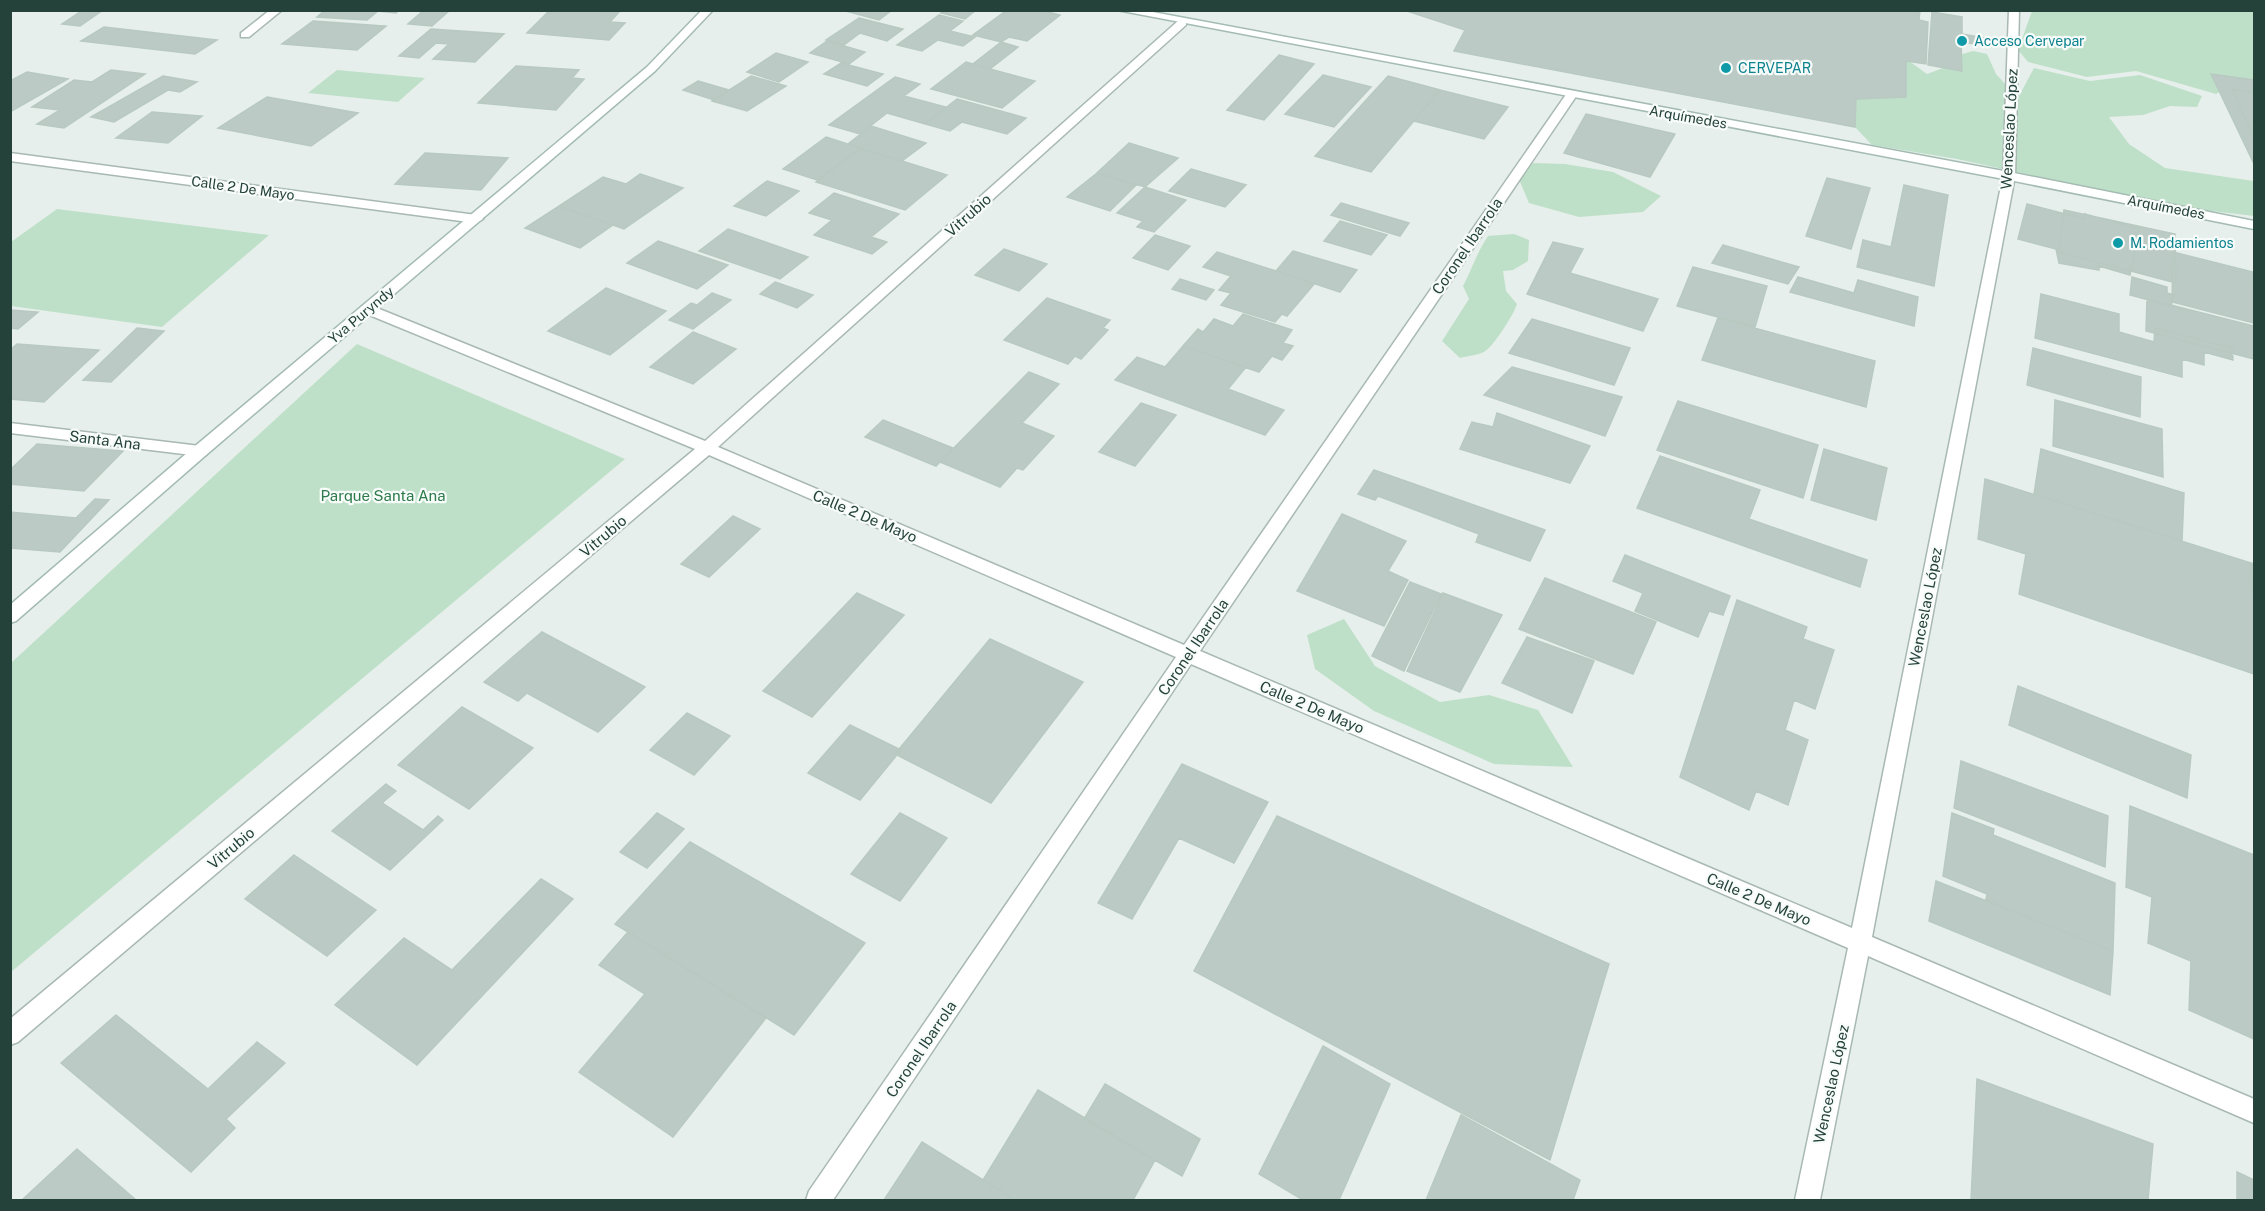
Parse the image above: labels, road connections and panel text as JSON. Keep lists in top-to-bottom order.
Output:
{
  "streets": {
    "street": [
      "Arquímedes",
      "Wenceslao López",
      "Calle 2 De Mayo",
      "Vitrubio",
      "Coronel Ibarrola",
      "Yva Puryndy",
      "Santa Ana"
    ]
  },
  "crossings": [
    ["Arquímedes", "Wenceslao López"],
    ["Arquímedes", "Vitrubio"],
    ["Arquímedes", "Coronel Ibarrola"],
    ["Wenceslao López", "Calle 2 De Mayo"],
    ["Calle 2 De Mayo", "Vitrubio"],
    ["Calle 2 De Mayo", "Coronel Ibarrola"],
    ["Calle 2 De Mayo", "Yva Puryndy"],
    ["Yva Puryndy", "Santa Ana"]
  ],
  "parks": ["Parque Santa Ana"],
  "places": ["Acceso Cervepar", "CERVEPAR", "M. Rodamientos"]
}
